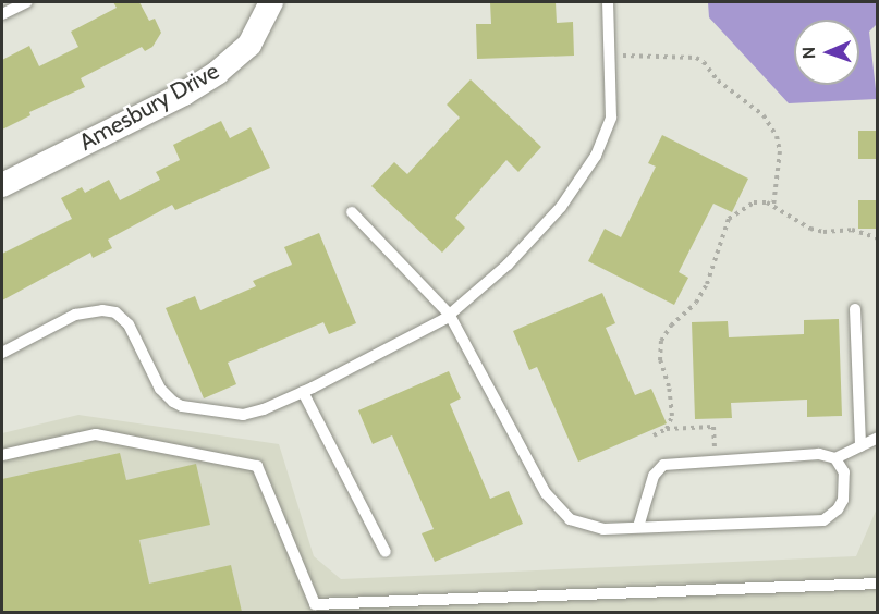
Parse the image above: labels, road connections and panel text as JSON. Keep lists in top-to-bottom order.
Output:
{
  "streets": {
    "street": ["Amesbury Drive"]
  },
  "north": "left"
}
